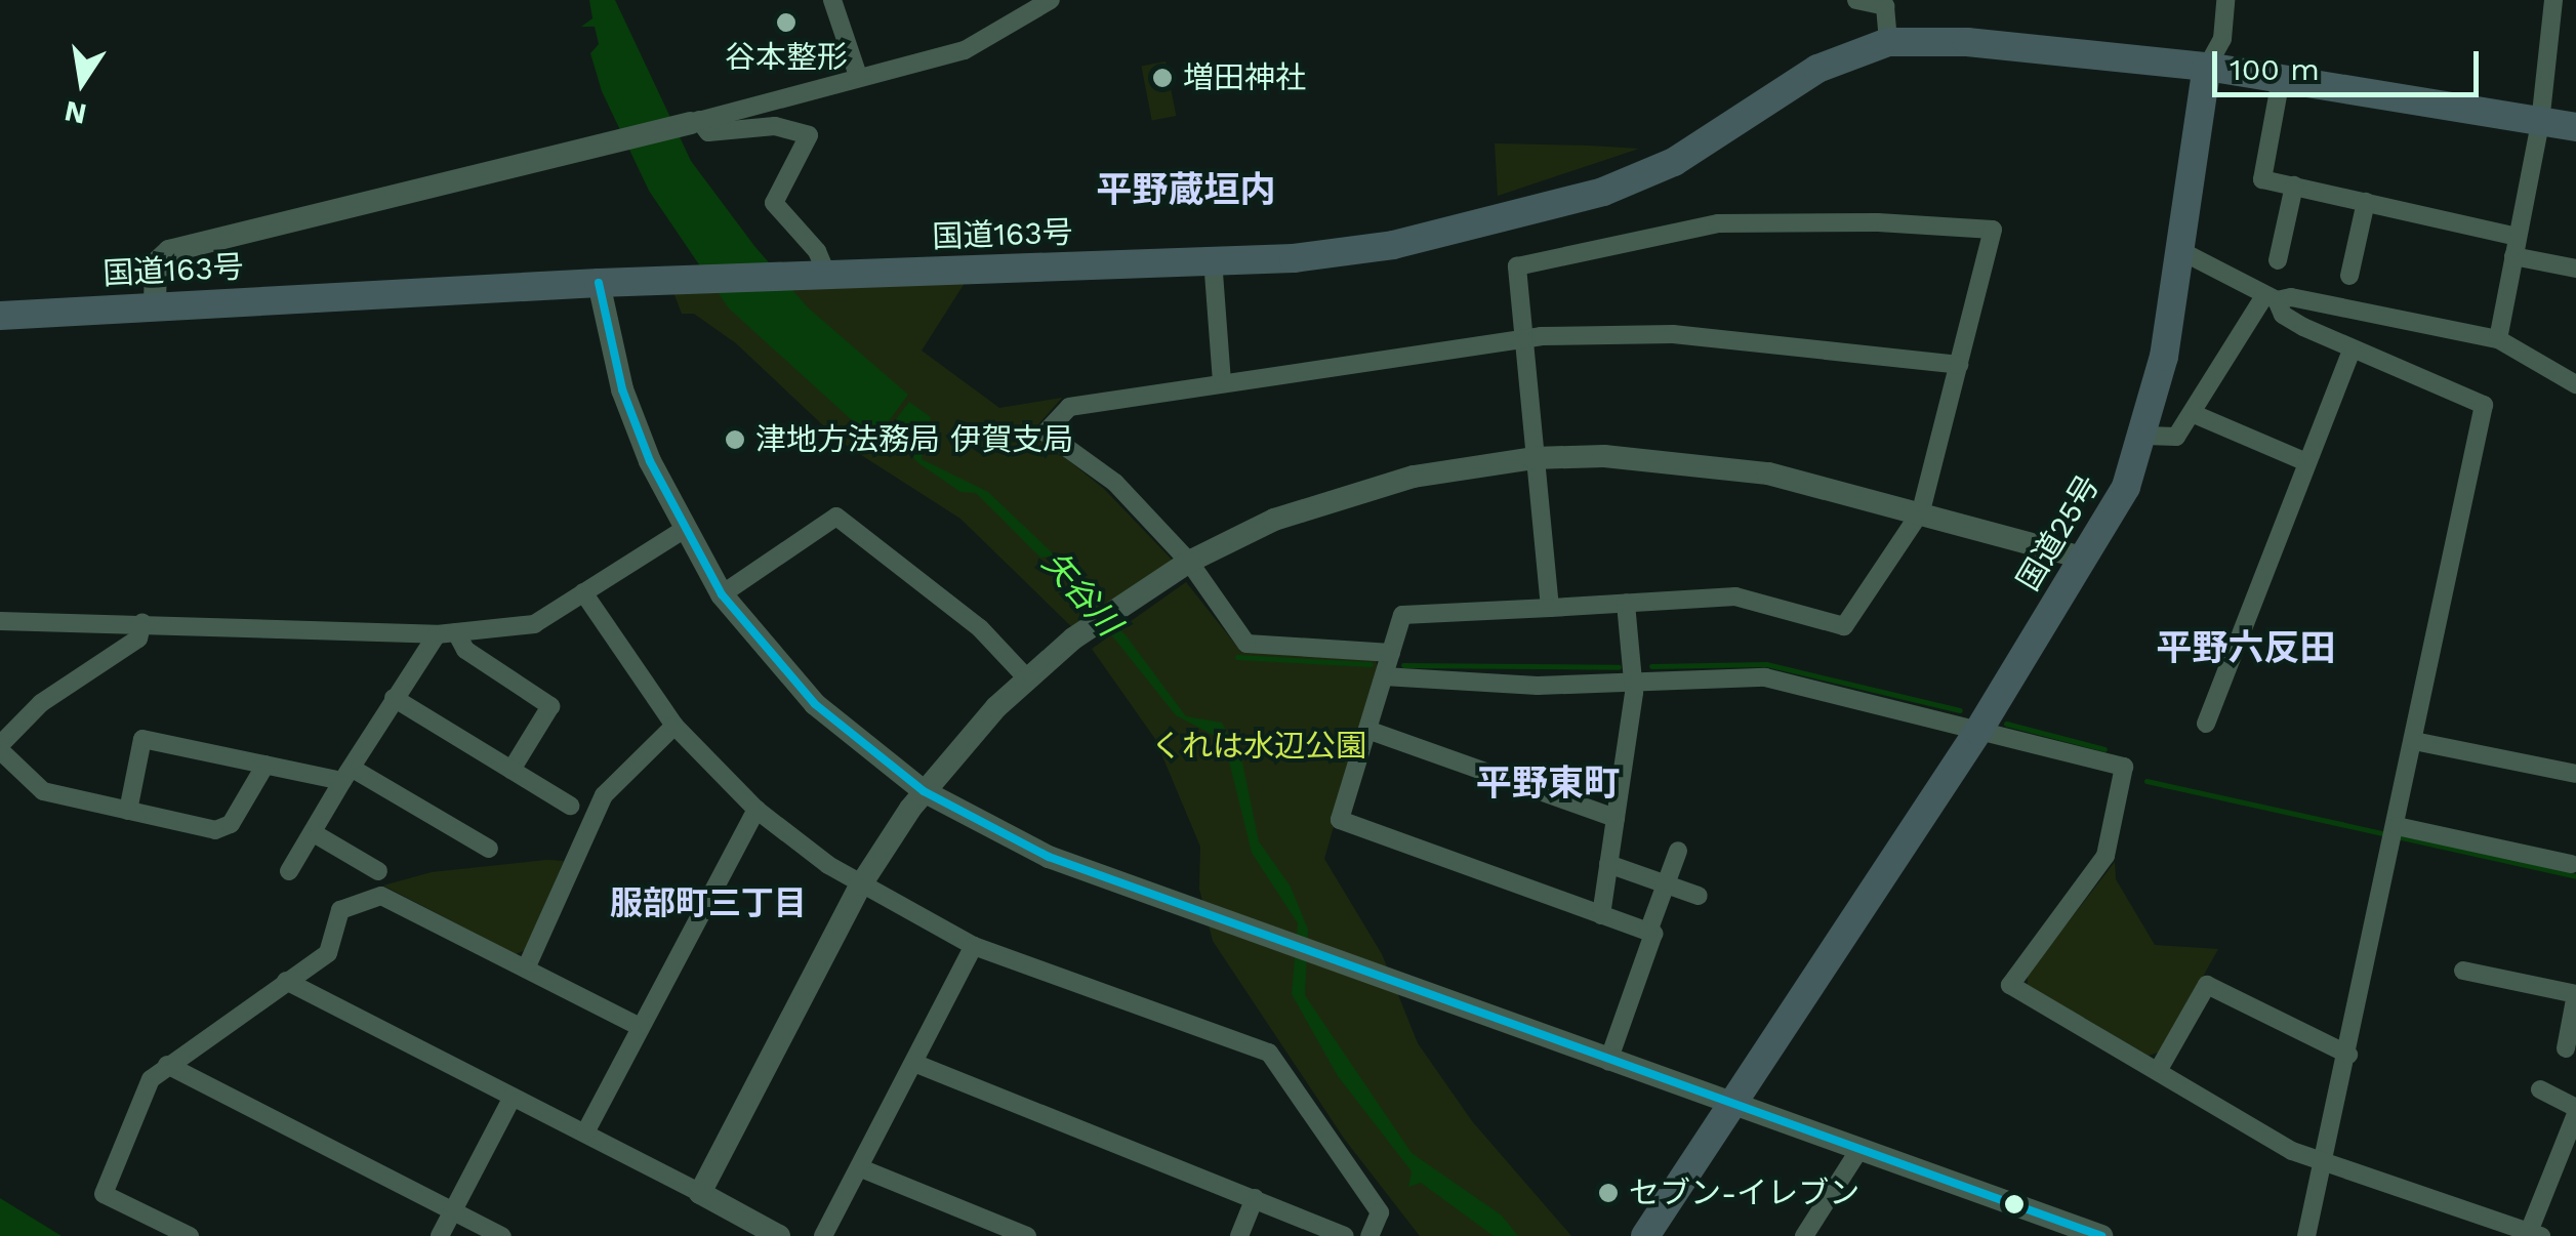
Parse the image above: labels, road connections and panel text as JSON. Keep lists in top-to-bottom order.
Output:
{
  "streets": {
    "highway": ["国道163号", "国道25号"]
  },
  "crossings": [
    ["国道163号", "国道25号"]
  ],
  "districts": [
    "平野蔵垣内",
    "平野六反田",
    "平野東町",
    "服部町三丁目"
  ],
  "water": ["矢谷川"],
  "parks": ["くれは水辺公園"],
  "places": [
    "谷本整形",
    "増田神社",
    "津地方法務局 伊賀支局",
    "セブン-イレブン"
  ],
  "scale_bar": "100 m",
  "north": "bottom"
}
